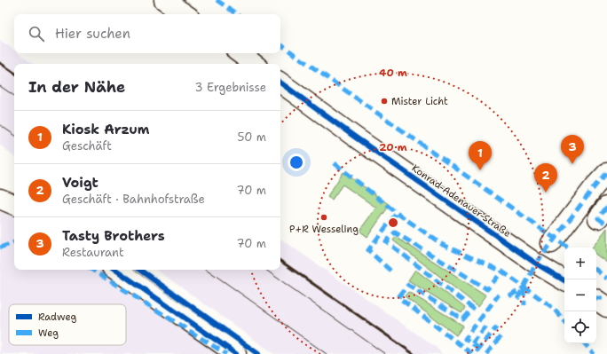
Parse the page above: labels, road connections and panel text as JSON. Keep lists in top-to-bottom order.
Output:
{
  "streets": {
    "main road": ["Konrad-Adenauer-Straße"]
  },
  "places": ["Mister Licht", "P+R Wesseling"],
  "legend": ["Radweg", "Weg"],
  "page": {
    "search": "Hier suchen",
    "heading": ["In der Nähe", "3 Ergebnisse"],
    "list": [
      {
        "mark": "1",
        "name": "Kiosk Arzum",
        "note": "Geschäft",
        "value": "50 m"
      },
      {
        "mark": "2",
        "name": "Voigt",
        "note": "Geschäft · Bahnhofstraße",
        "value": "70 m"
      },
      {
        "mark": "3",
        "name": "Tasty Brothers",
        "note": "Restaurant",
        "value": "70 m"
      }
    ],
    "pins": ["3", "1", "2"],
    "map_buttons": ["+", "−"]
  },
  "rings": ["40 m", "20 m"]
}
